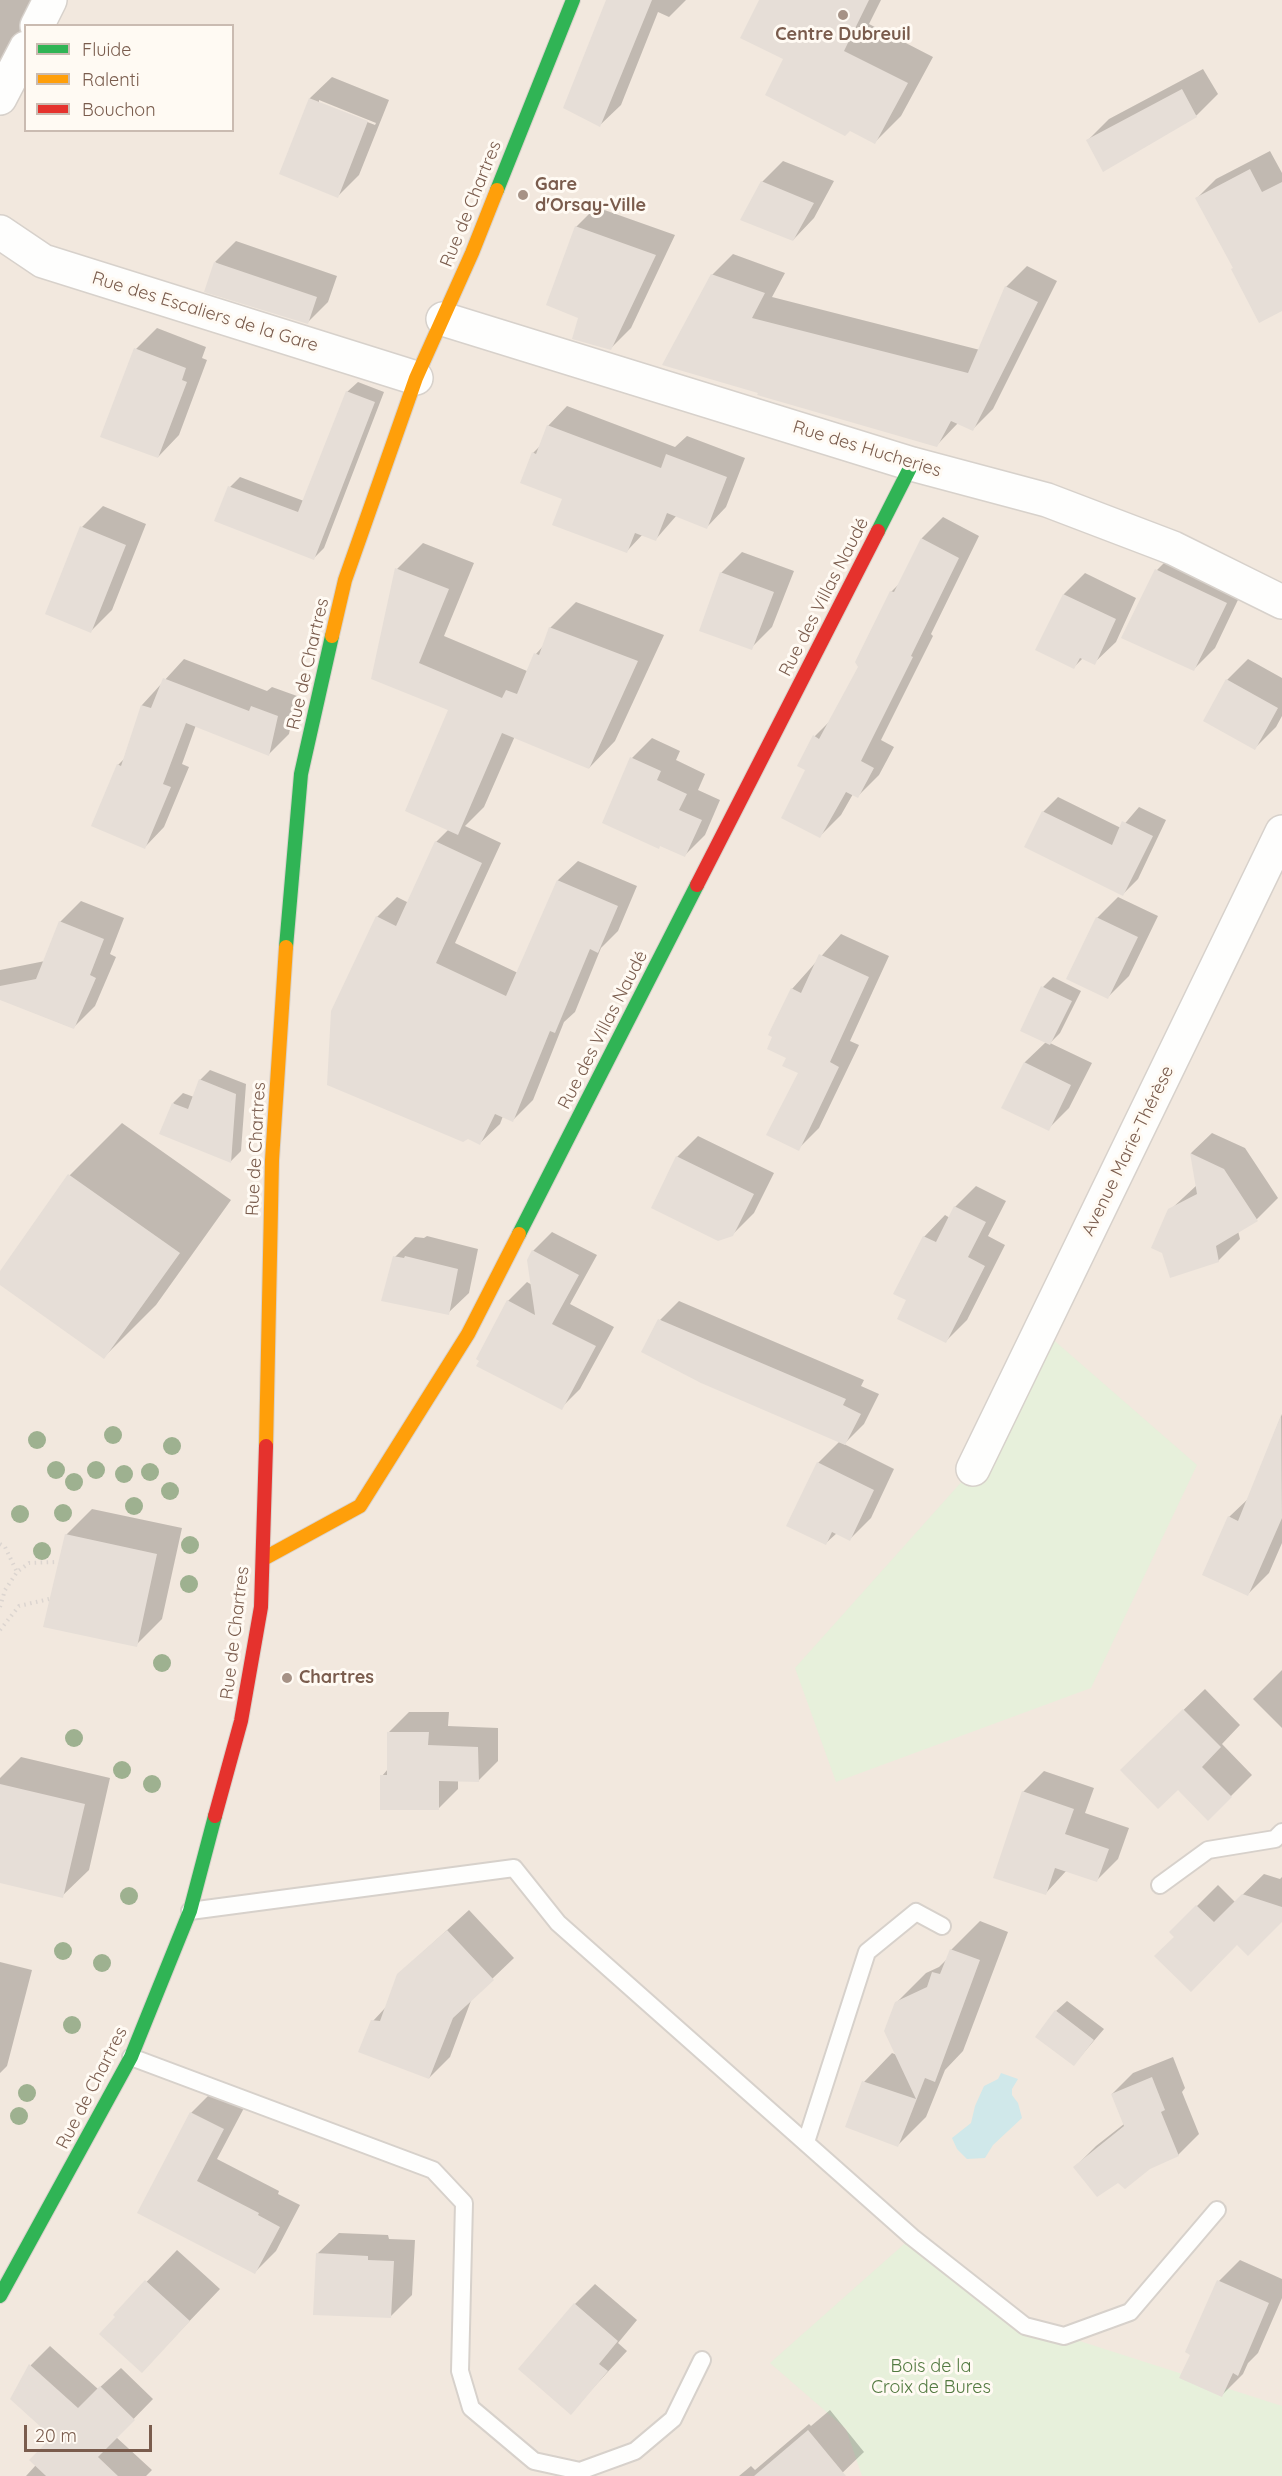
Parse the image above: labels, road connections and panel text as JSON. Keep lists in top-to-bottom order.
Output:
{
  "streets": {
    "main road": ["Rue de Chartres", "Rue des Villas Naudé"],
    "street": ["Rue des Escaliers de la Gare", "Rue des Hucheries", "Avenue Marie-Thérèse"]
  },
  "crossings": [
    ["Rue de Chartres", "Rue des Escaliers de la Gare"],
    ["Rue de Chartres", "Rue des Hucheries"],
    ["Rue de Chartres", "Rue des Villas Naudé"],
    ["Rue des Hucheries", "Rue des Villas Naudé"]
  ],
  "parks": ["Bois de la Croix de Bures"],
  "places": ["Centre Dubreuil", "Gare d'Orsay-Ville", "Chartres"],
  "legend": ["Fluide", "Ralenti", "Bouchon"],
  "scale_bar": "20 m"
}
